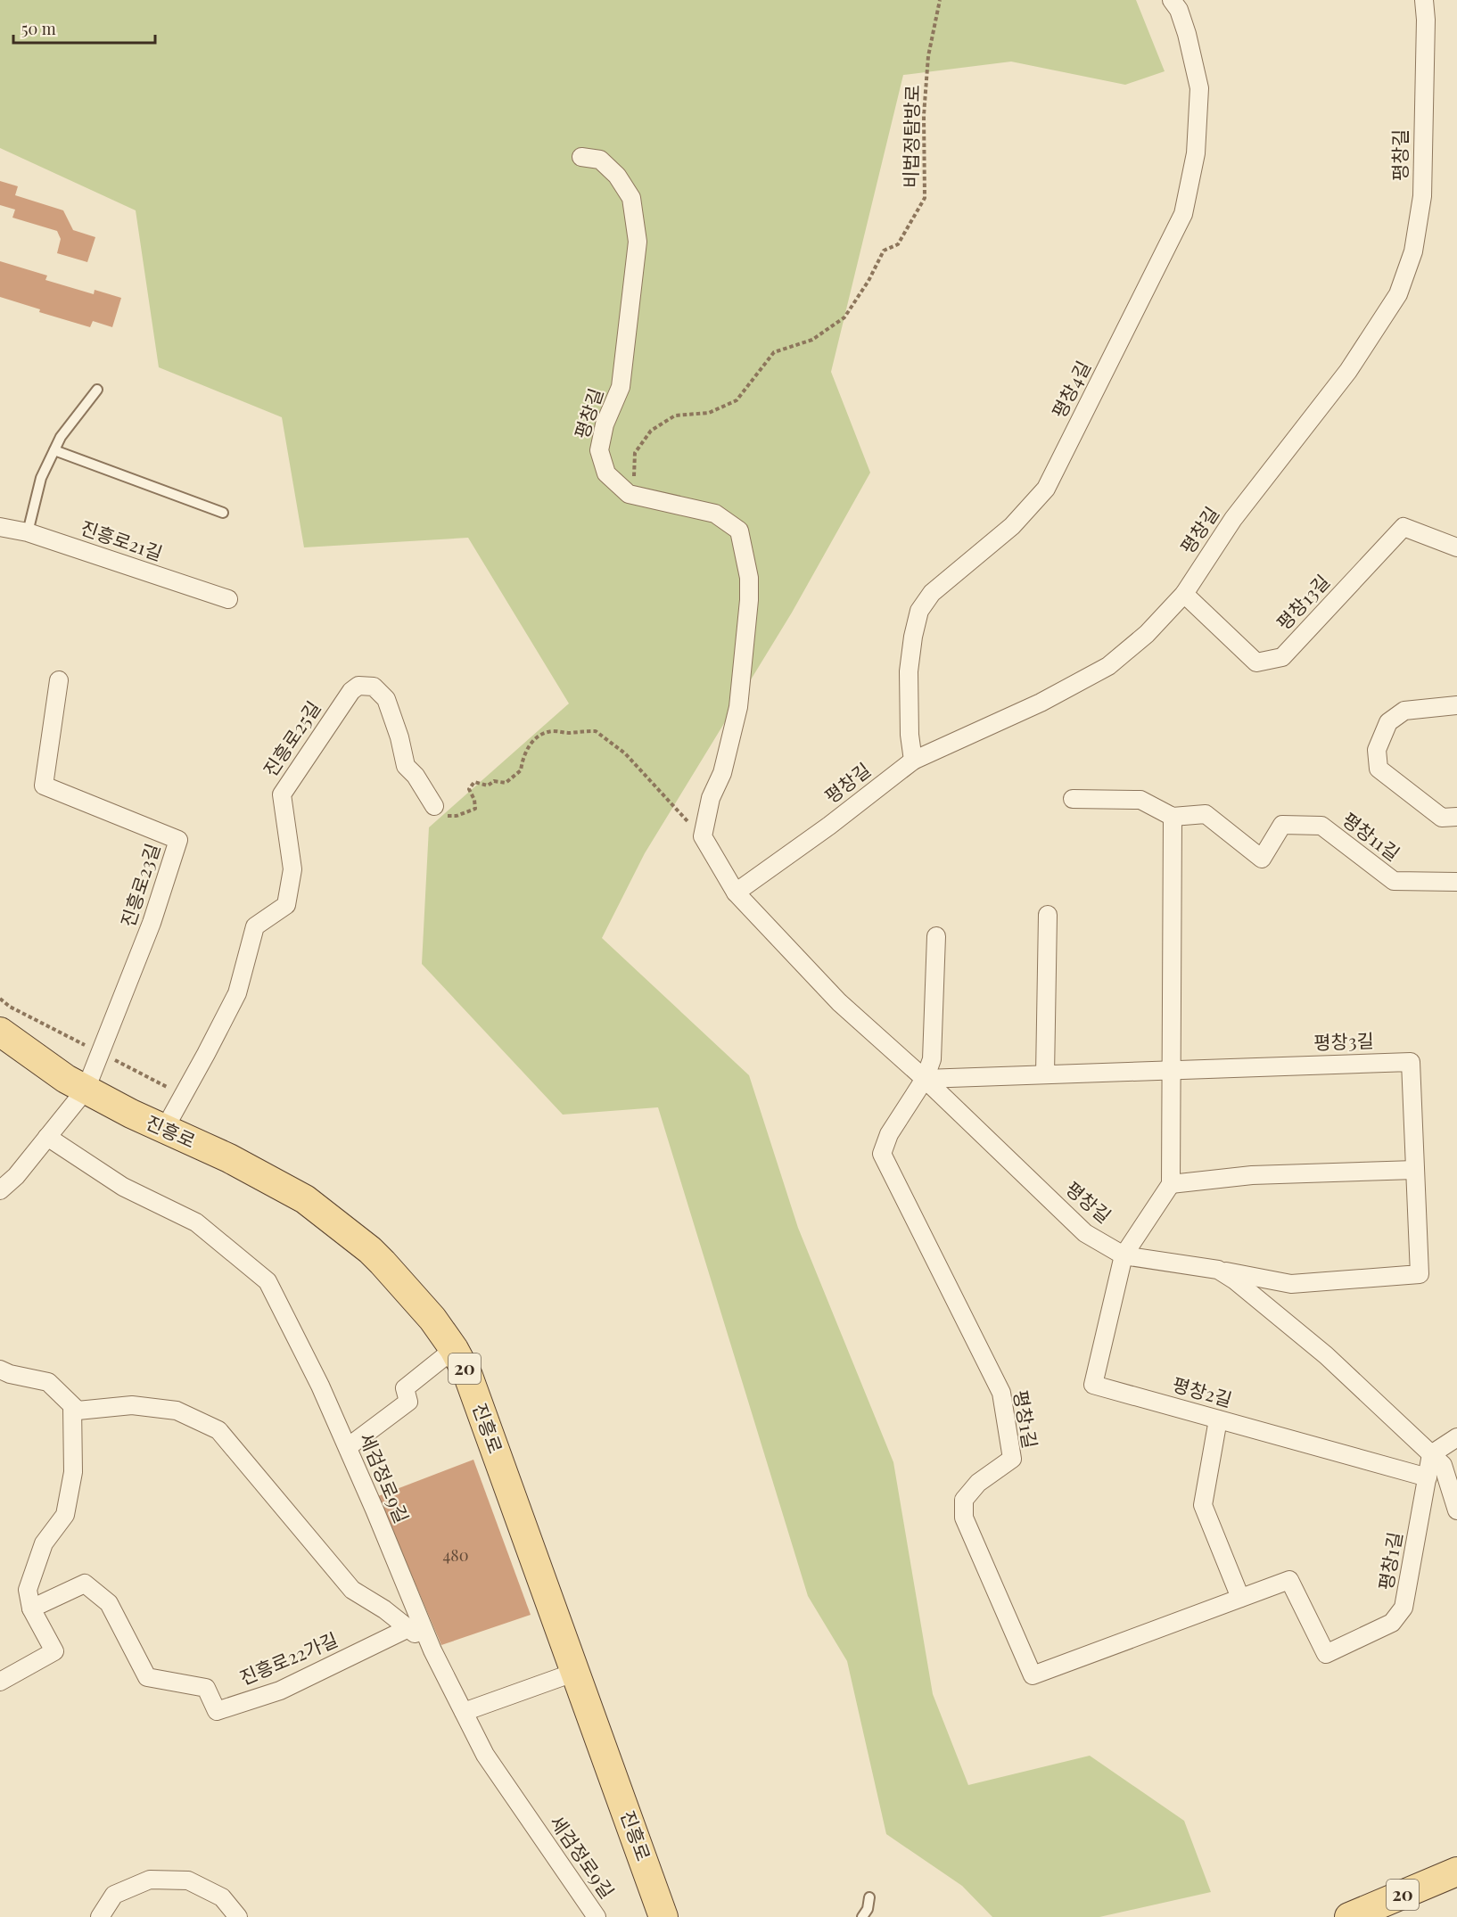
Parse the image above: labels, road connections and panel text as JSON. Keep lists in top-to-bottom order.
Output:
{
  "streets": {
    "main road": ["진흥로", "20"],
    "street": [
      "평창길",
      "평창4길",
      "진흥로21길",
      "평창13길",
      "진흥로25길",
      "평창11길",
      "진흥로23길",
      "평창3길",
      "평창2길",
      "평창1길",
      "세검정로9길",
      "진흥로22가길"
    ],
    "path": ["비법정탐방로"]
  },
  "crossings": [
    ["비법정탐방로", "평창길"],
    ["평창길", "평창4길"],
    ["평창길", "평창13길"],
    ["평창길", "평창3길"],
    ["평창길", "평창2길"],
    ["평창길", "평창1길"],
    ["진흥로25길", "진흥로"],
    ["진흥로23길", "진흥로"],
    ["평창3길", "평창1길"],
    ["평창2길", "평창1길"]
  ],
  "house_numbers": ["480"],
  "scale_bar": "50 m"
}
